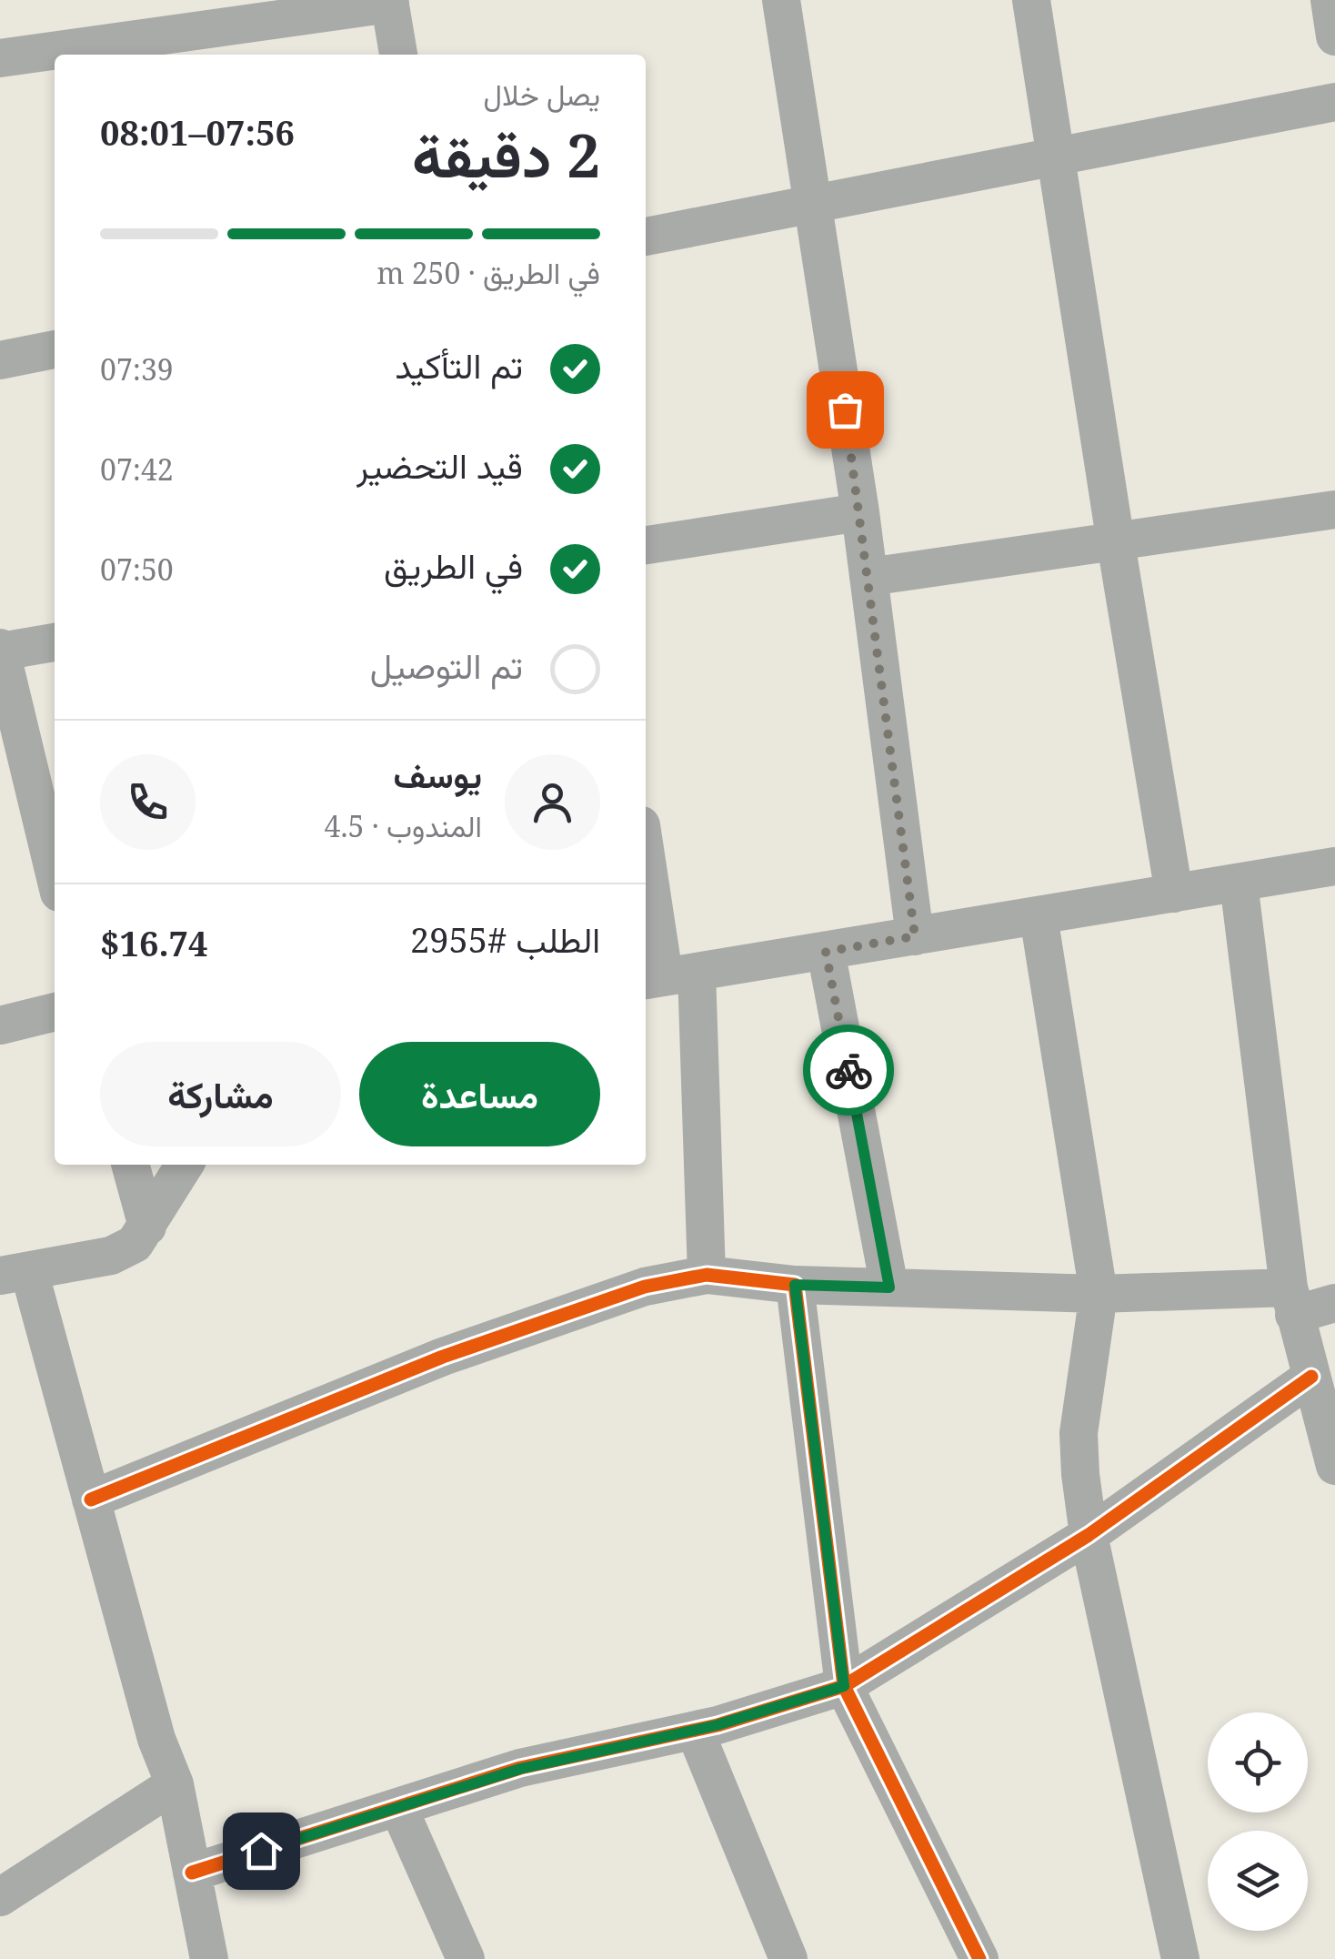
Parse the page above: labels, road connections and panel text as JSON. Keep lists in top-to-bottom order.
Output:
{
  "page": {
    "heading": ["2 دقيقة", "يصل خلال", "07:56–08:01"],
    "panel": [
      "يوسف",
      "المندوب · 4.5",
      "الطلب #2955",
      "$16.74"
    ],
    "bar": "في الطريق · 250 m",
    "list": [
      ["تم التأكيد", "07:39"],
      ["قيد التحضير", "07:42"],
      ["في الطريق", "07:50"],
      "تم التوصيل"
    ],
    "buttons": ["مساعدة", "مشاركة"]
  }
}
